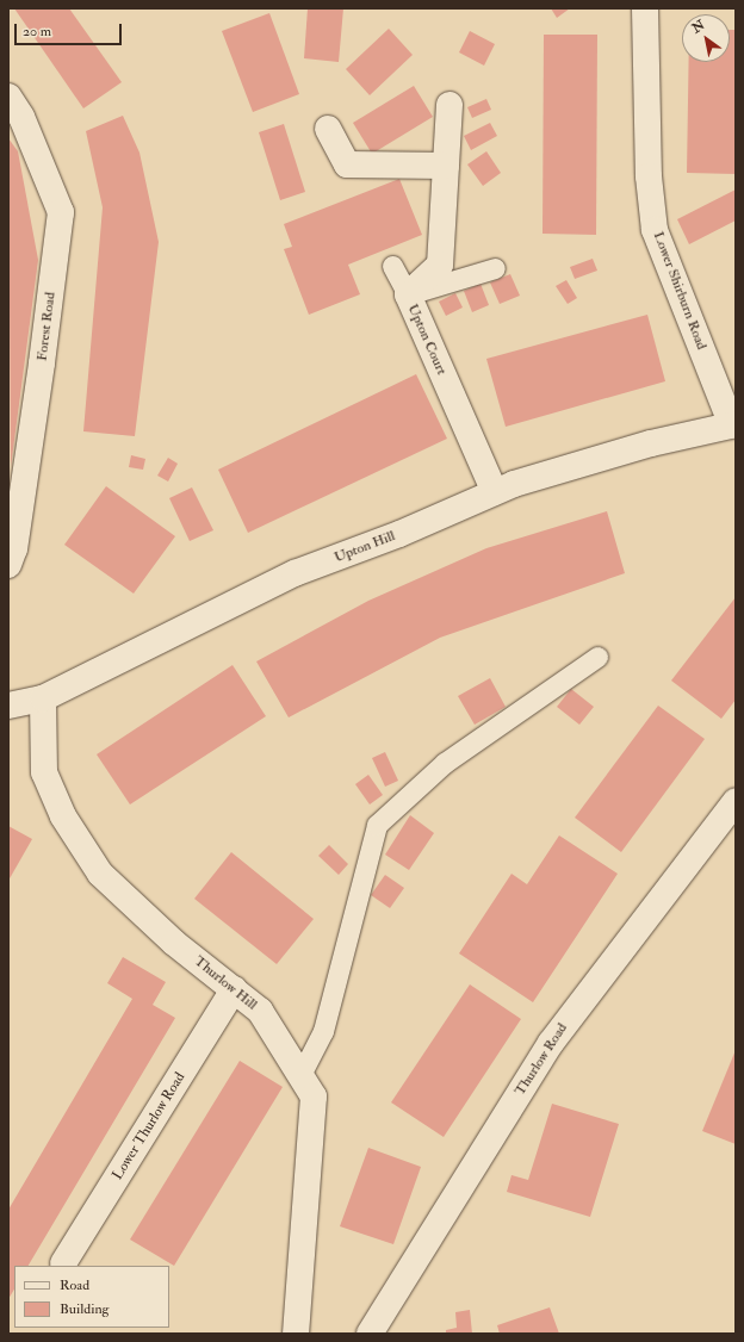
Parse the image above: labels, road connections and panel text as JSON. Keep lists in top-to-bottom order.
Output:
{
  "streets": {
    "street": [
      "Lower Shirburn Road",
      "Forest Road",
      "Upton Court",
      "Upton Hill",
      "Thurlow Hill",
      "Thurlow Road",
      "Lower Thurlow Road"
    ]
  },
  "crossings": [
    ["Lower Shirburn Road", "Upton Hill"],
    ["Upton Court", "Upton Hill"],
    ["Upton Hill", "Thurlow Hill"],
    ["Thurlow Hill", "Lower Thurlow Road"]
  ],
  "legend": ["Road", "Building"],
  "scale_bar": "20 m",
  "north": "top left"
}
